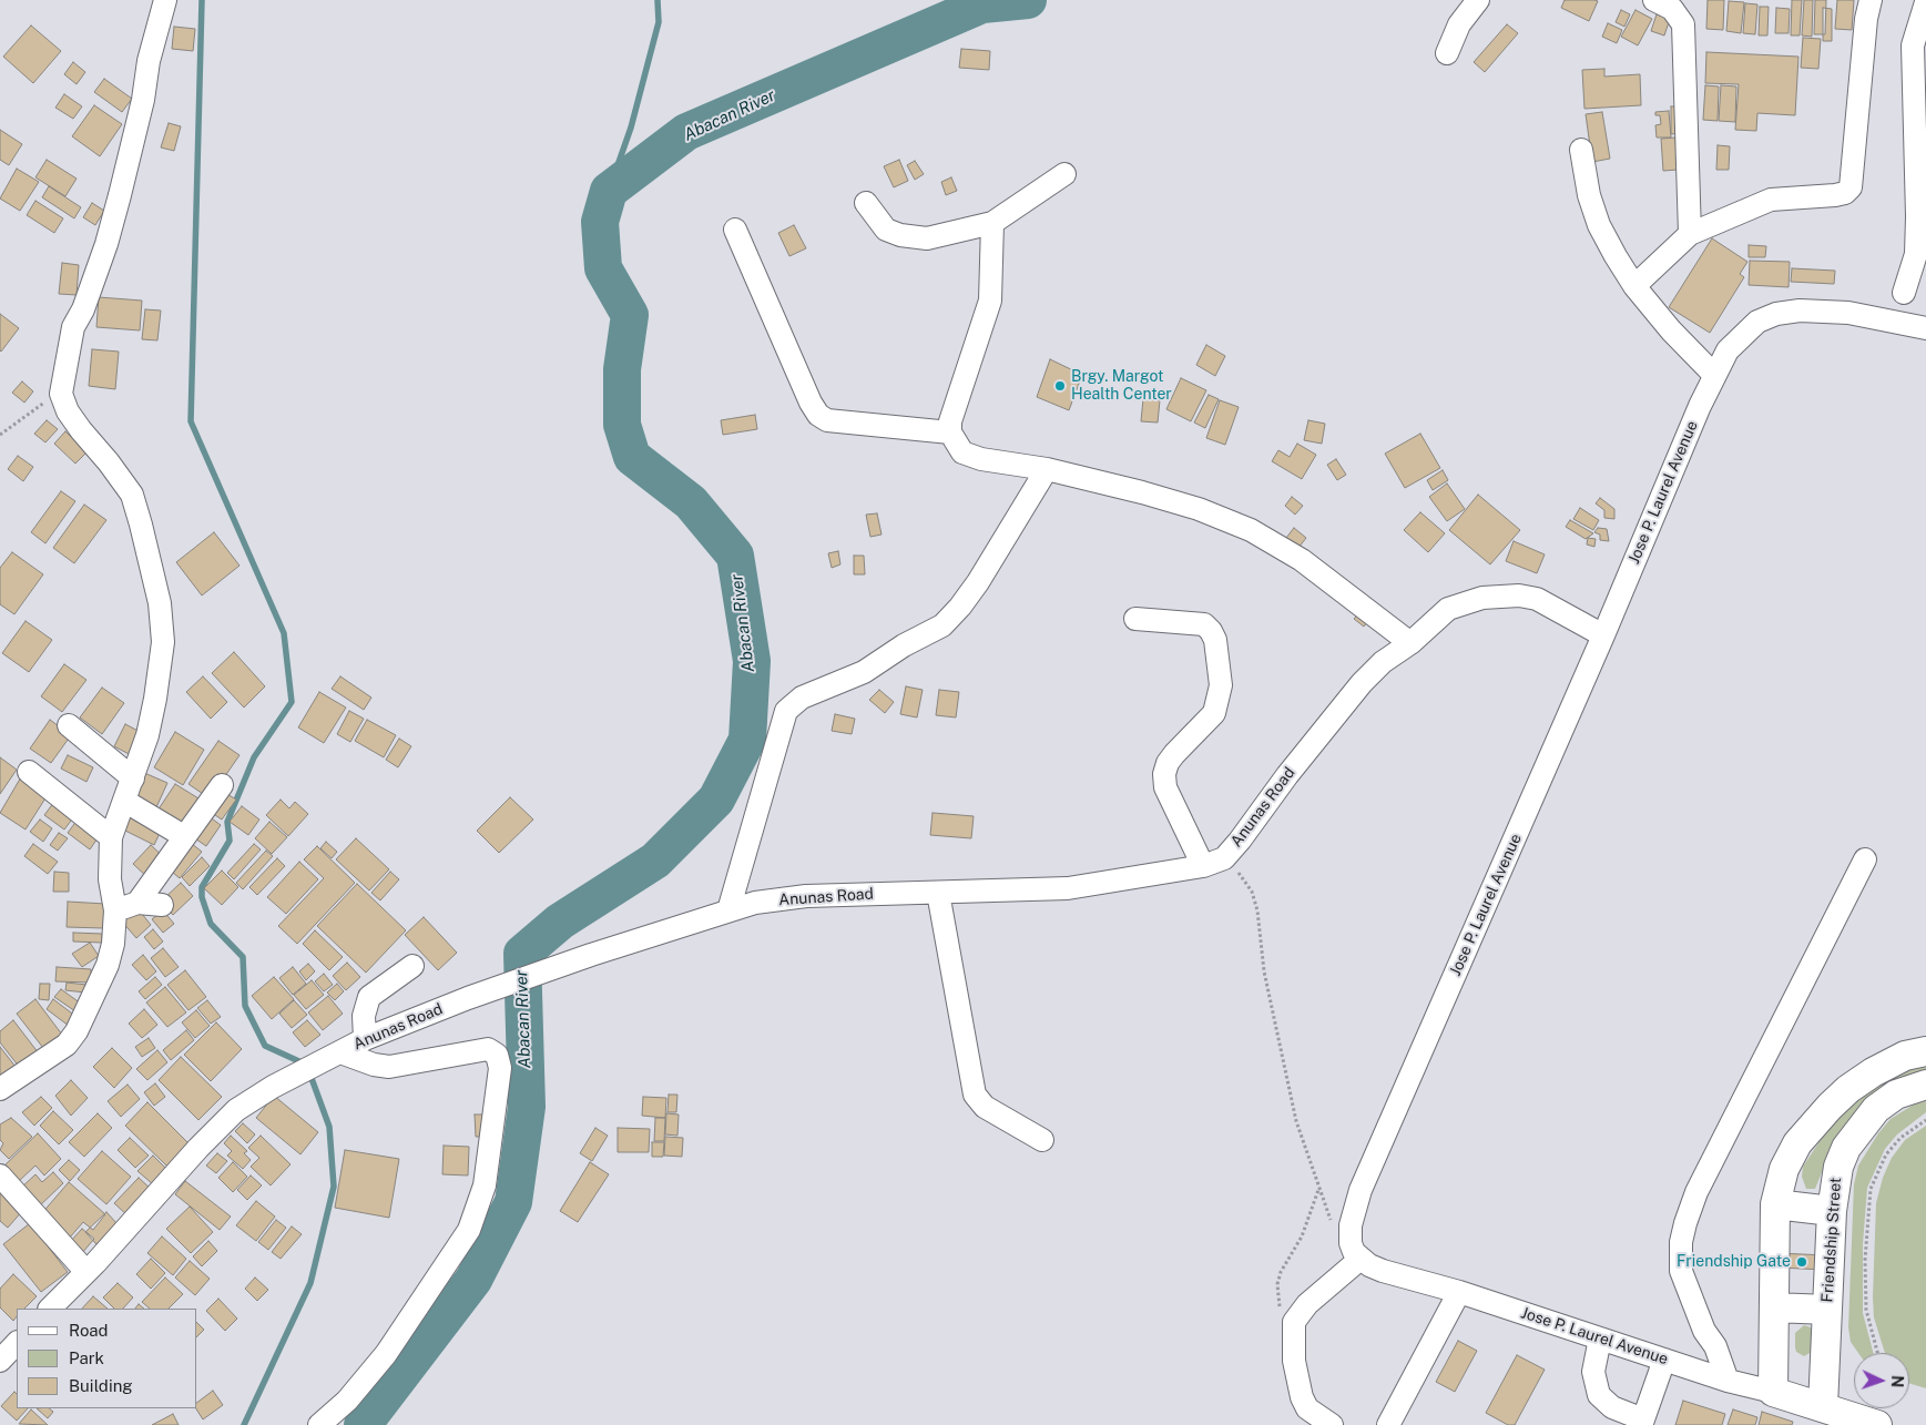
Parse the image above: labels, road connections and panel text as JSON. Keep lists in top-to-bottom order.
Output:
{
  "streets": {
    "main road": ["Friendship Street"],
    "street": ["Jose P. Laurel Avenue", "Anunas Road"]
  },
  "crossings": [
    ["Jose P. Laurel Avenue", "Anunas Road"]
  ],
  "water": ["Abacan River"],
  "places": ["Brgy. Margot Health Center", "Friendship Gate"],
  "legend": ["Road", "Park", "Building"],
  "north": "right"
}
